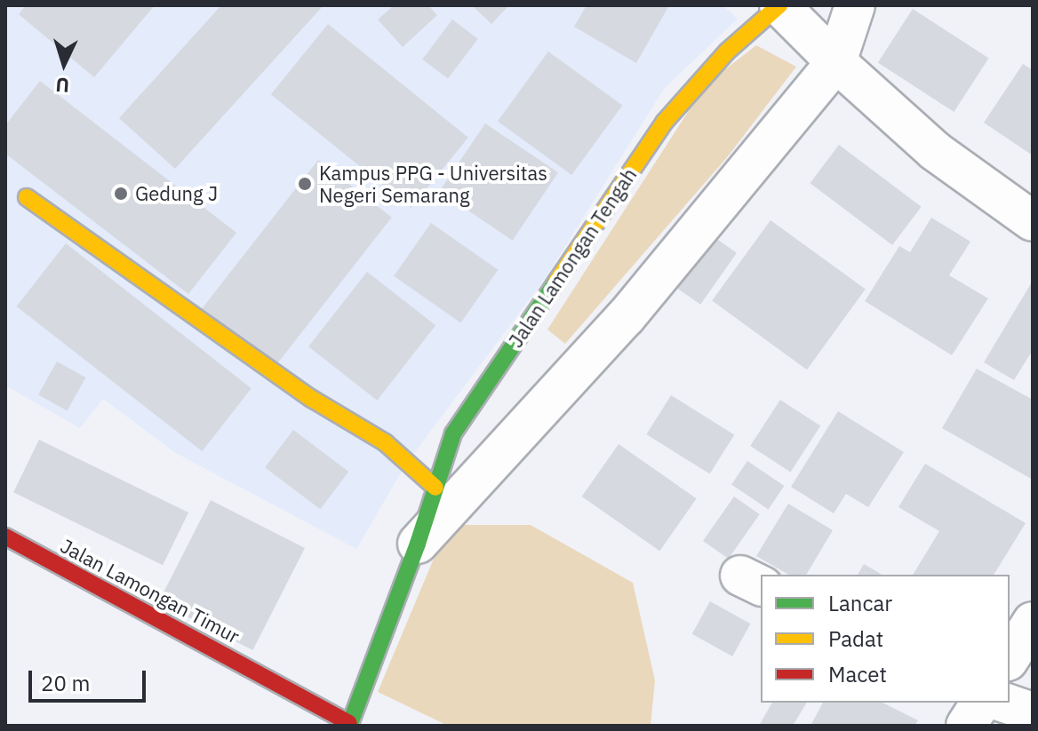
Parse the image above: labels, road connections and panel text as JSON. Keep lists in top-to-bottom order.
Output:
{
  "streets": {
    "street": ["Jalan Lamongan Tengah", "Jalan Lamongan Timur"]
  },
  "crossings": [
    ["Jalan Lamongan Tengah", "Jalan Lamongan Timur"]
  ],
  "places": ["Kampus PPG - Universitas Negeri Semarang", "Gedung J"],
  "legend": ["Lancar", "Padat", "Macet"],
  "scale_bar": "20 m",
  "north": "bottom"
}
